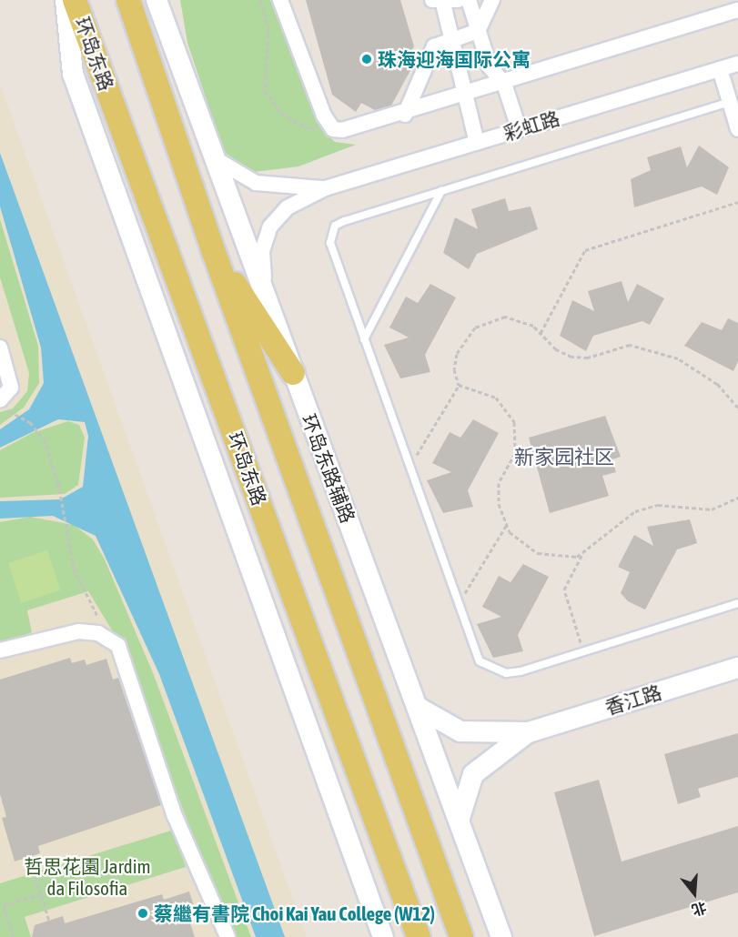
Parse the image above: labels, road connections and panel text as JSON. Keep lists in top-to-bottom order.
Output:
{
  "streets": {
    "main road": ["环岛东路", "环岛东路辅路", "香江路"],
    "street": ["彩虹路"]
  },
  "districts": ["新家园社区"],
  "parks": ["哲思花園 Jardim da Filosofia"],
  "places": ["珠海迎海国际公寓", "蔡繼有書院 Choi Kai Yau College (W12)"],
  "north": "bottom"
}
